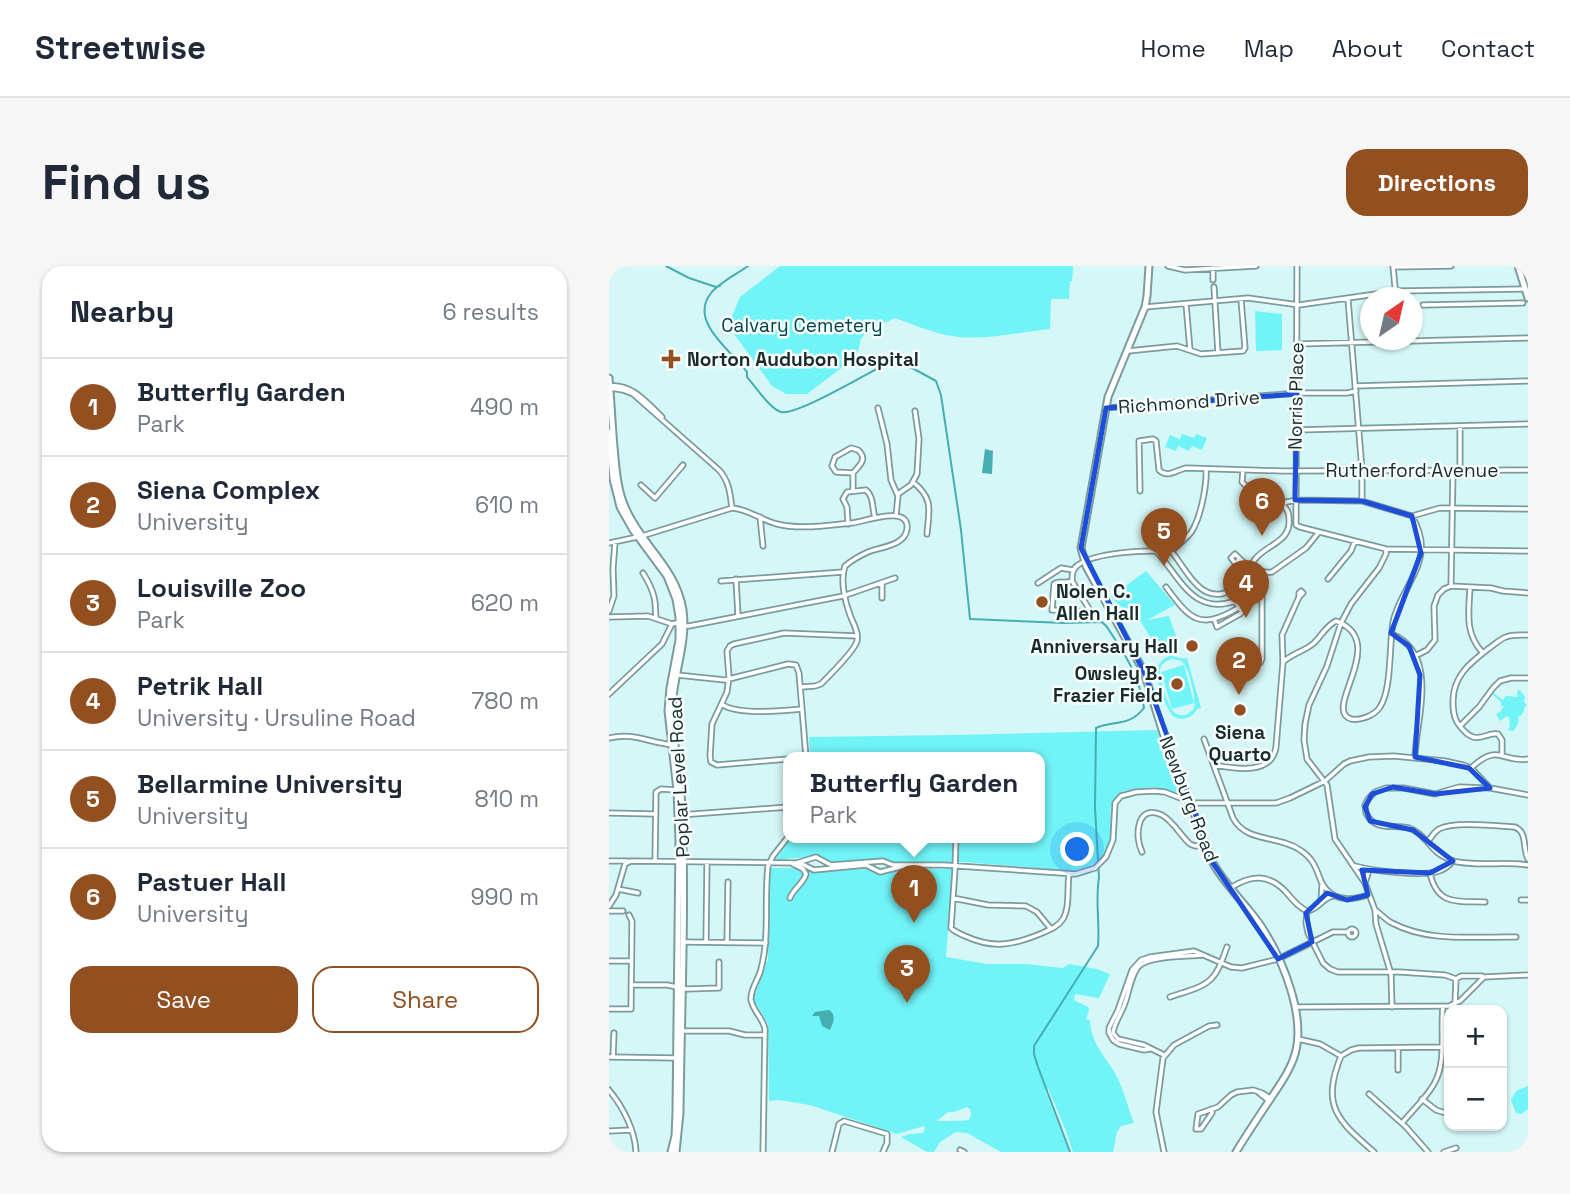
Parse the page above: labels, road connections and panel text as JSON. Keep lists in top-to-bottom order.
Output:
{
  "streets": {
    "main road": ["Poplar Level Road", "Newburg Road"],
    "street": ["Norris Place", "Richmond Drive", "Rutherford Avenue"]
  },
  "crossings": [
    ["Norris Place", "Richmond Drive"],
    ["Norris Place", "Rutherford Avenue"],
    ["Richmond Drive", "Newburg Road"]
  ],
  "parks": ["Calvary Cemetery"],
  "places": {
    "health": ["Norton Audubon Hospital"],
    "other": [
      "Nolen C. Allen Hall",
      "Anniversary Hall",
      "Owsley B. Frazier Field",
      "Siena Quarto"
    ]
  },
  "north": "top right",
  "page": {
    "header": "Streetwise",
    "nav": [
      "Home",
      "Map",
      "About",
      "Contact"
    ],
    "buttons": [
      "Directions",
      ["Save", "Share"]
    ],
    "title": "Find us",
    "heading": ["Nearby", "6 results"],
    "list": [
      {
        "mark": "1",
        "name": "Butterfly Garden",
        "note": "Park",
        "value": "490 m"
      },
      {
        "mark": "2",
        "name": "Siena Complex",
        "note": "University",
        "value": "610 m"
      },
      {
        "mark": "3",
        "name": "Louisville Zoo",
        "note": "Park",
        "value": "620 m"
      },
      {
        "mark": "4",
        "name": "Petrik Hall",
        "note": "University · Ursuline Road",
        "value": "780 m"
      },
      {
        "mark": "5",
        "name": "Bellarmine University",
        "note": "University",
        "value": "810 m"
      },
      {
        "mark": "6",
        "name": "Pastuer Hall",
        "note": "University",
        "value": "990 m"
      }
    ],
    "pins": [
      "6",
      "5",
      "4",
      "2",
      "1",
      "3"
    ],
    "popup": ["Butterfly Garden", "Park"],
    "map_buttons": ["+", "−"]
  }
}
